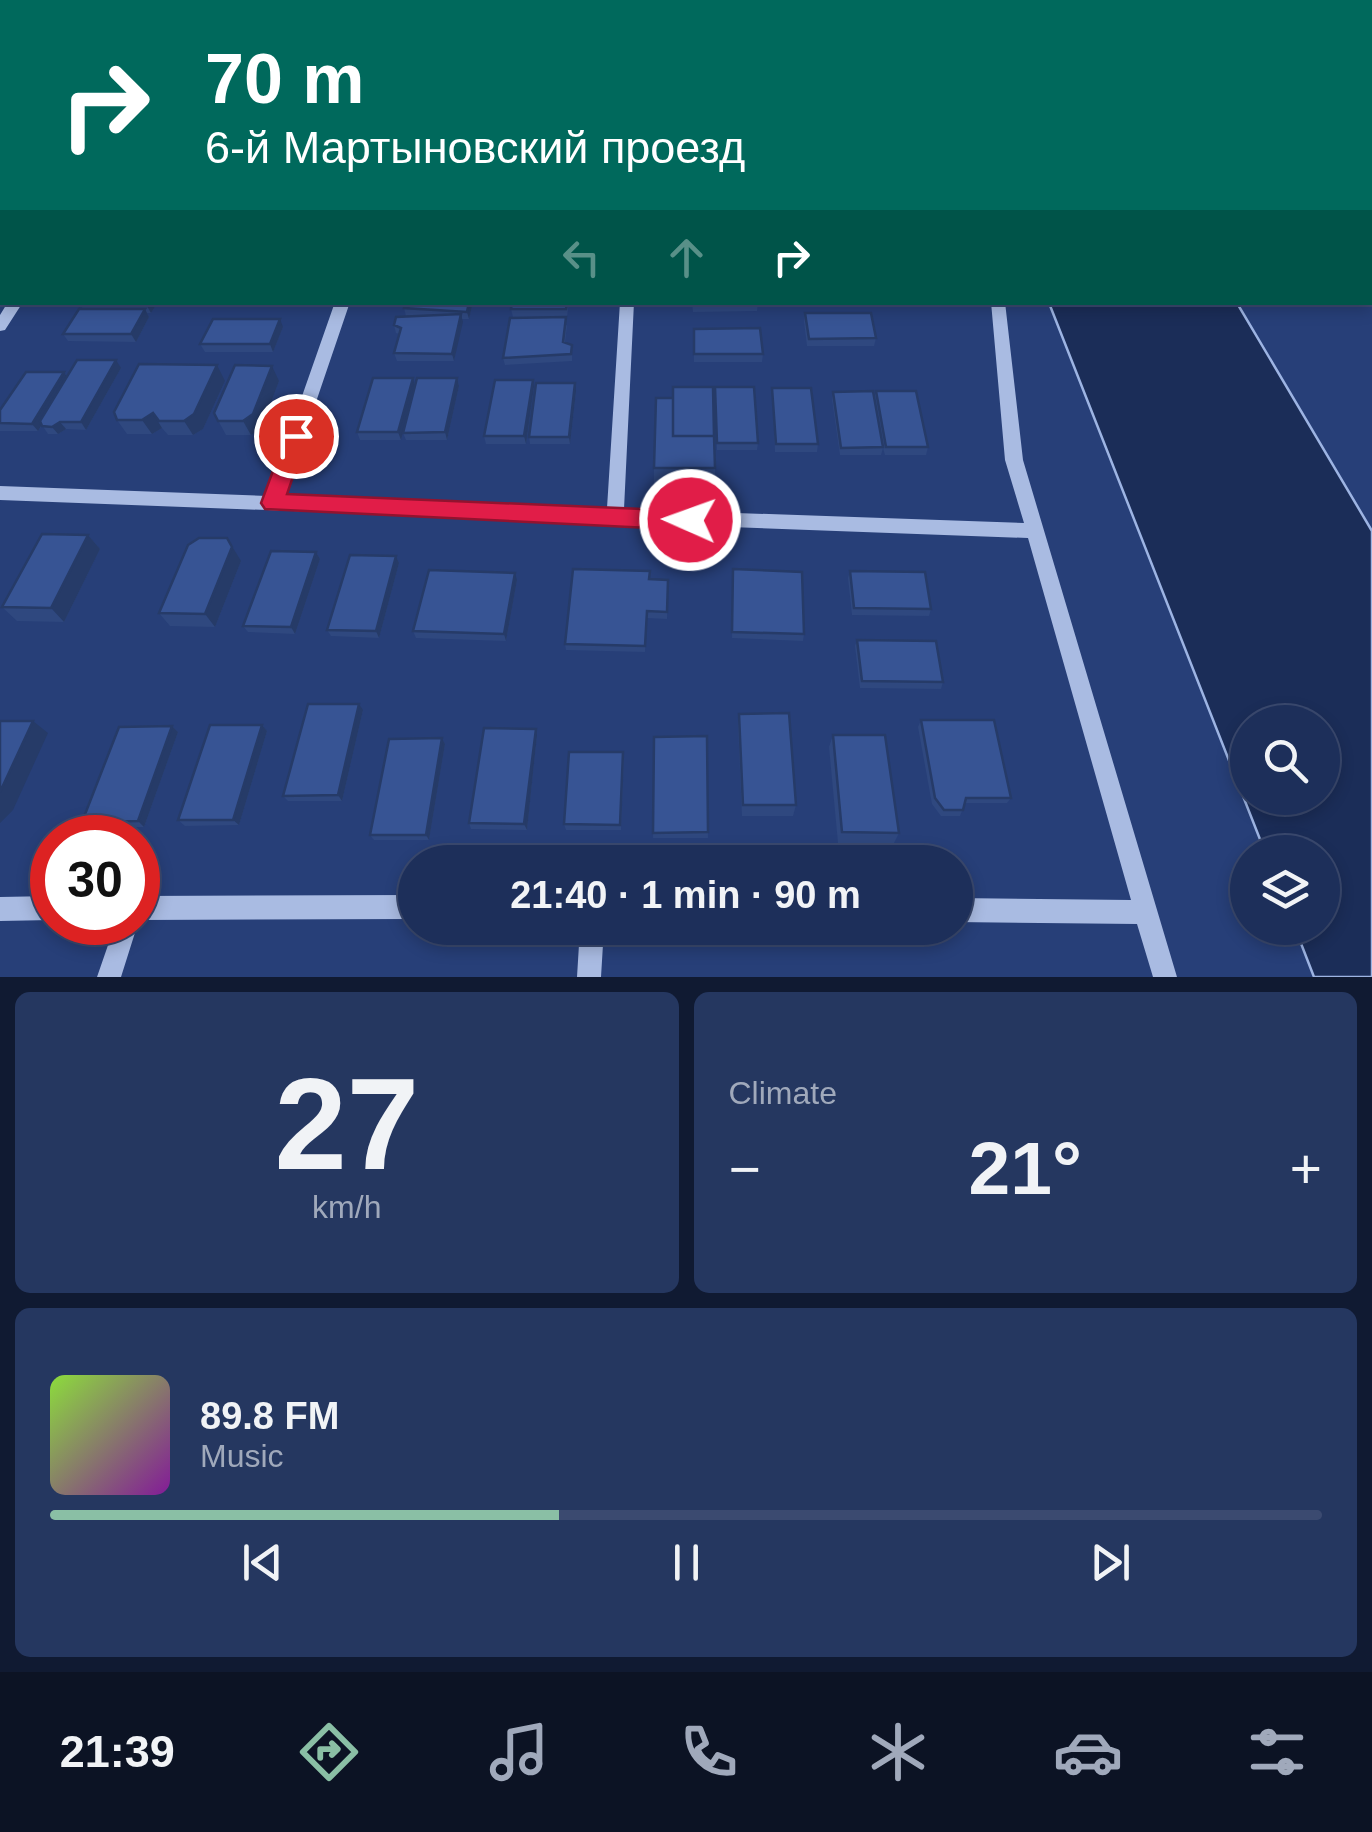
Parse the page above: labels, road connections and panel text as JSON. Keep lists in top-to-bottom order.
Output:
{
  "page": {
    "turn": ["70 m", "6-й Мартыновский проезд"],
    "limit": "30",
    "trip": "21:40 · 1 min · 90 m",
    "tile": [
      ["27", "km/h"],
      "Climate"
    ],
    "heat": ["−", "21°", "+"],
    "song": ["89.8 FM", "Music"],
    "tabs": "21:39"
  }
}
